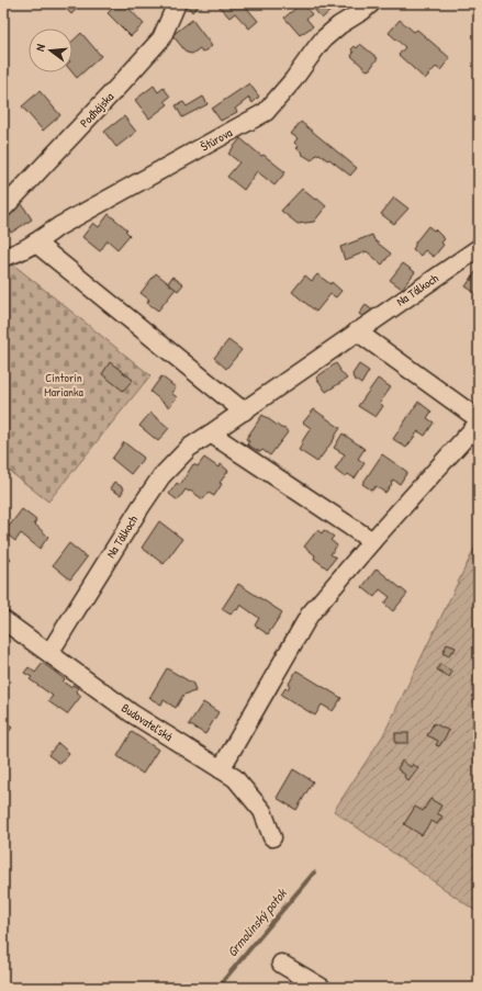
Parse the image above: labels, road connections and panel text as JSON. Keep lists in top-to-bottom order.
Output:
{
  "streets": {
    "street": [
      "Podhájska",
      "Štúrova",
      "Na Tálkoch",
      "Budovateľská"
    ]
  },
  "crossings": [
    ["Na Tálkoch", "Budovateľská"]
  ],
  "water": ["Grmolinský potok"],
  "parks": ["Cintorín Marianka"],
  "north": "left"
}
